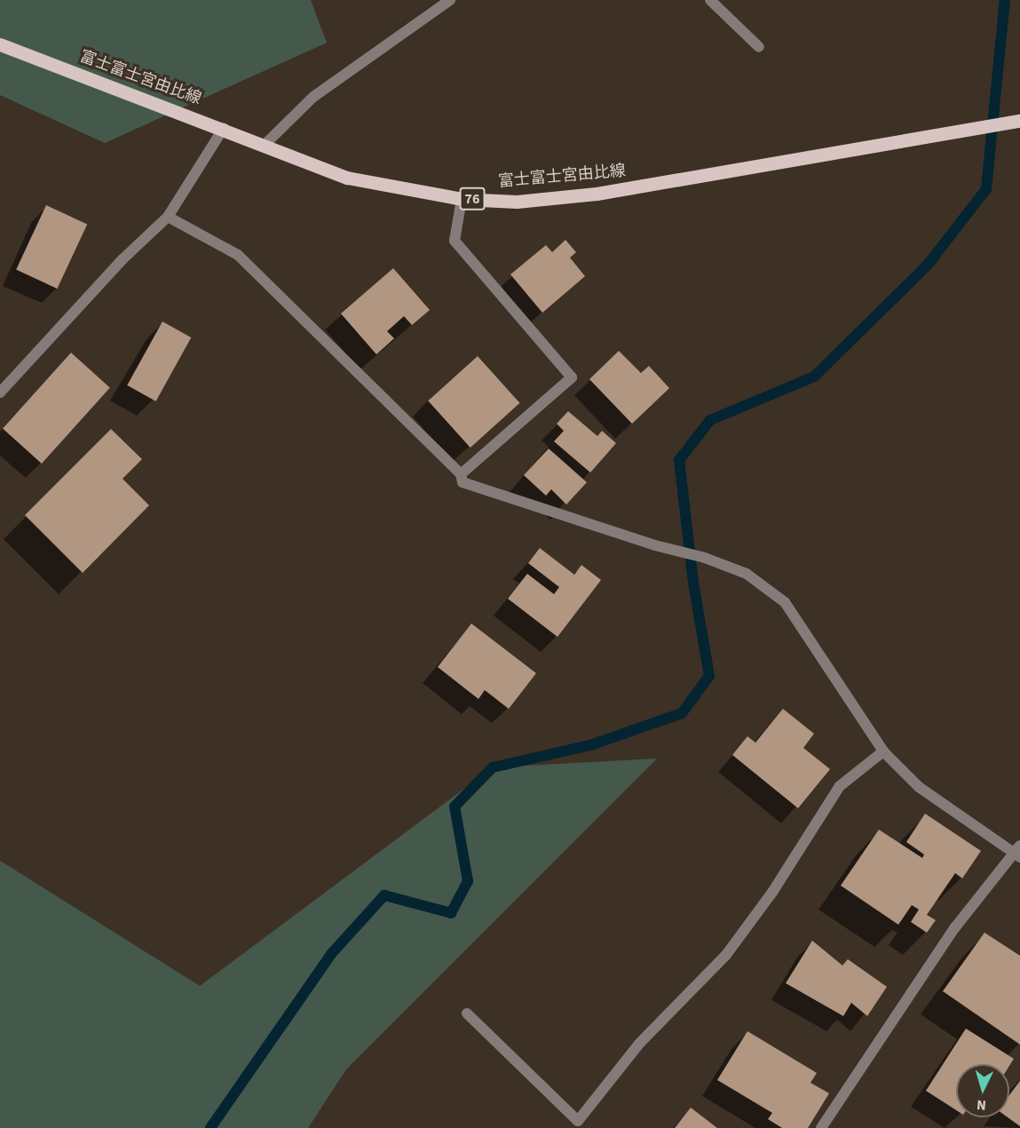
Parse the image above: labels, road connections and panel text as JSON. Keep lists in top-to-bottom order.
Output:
{
  "streets": {
    "main road": ["富士富士宮由比線", "76"]
  },
  "north": "bottom"
}
